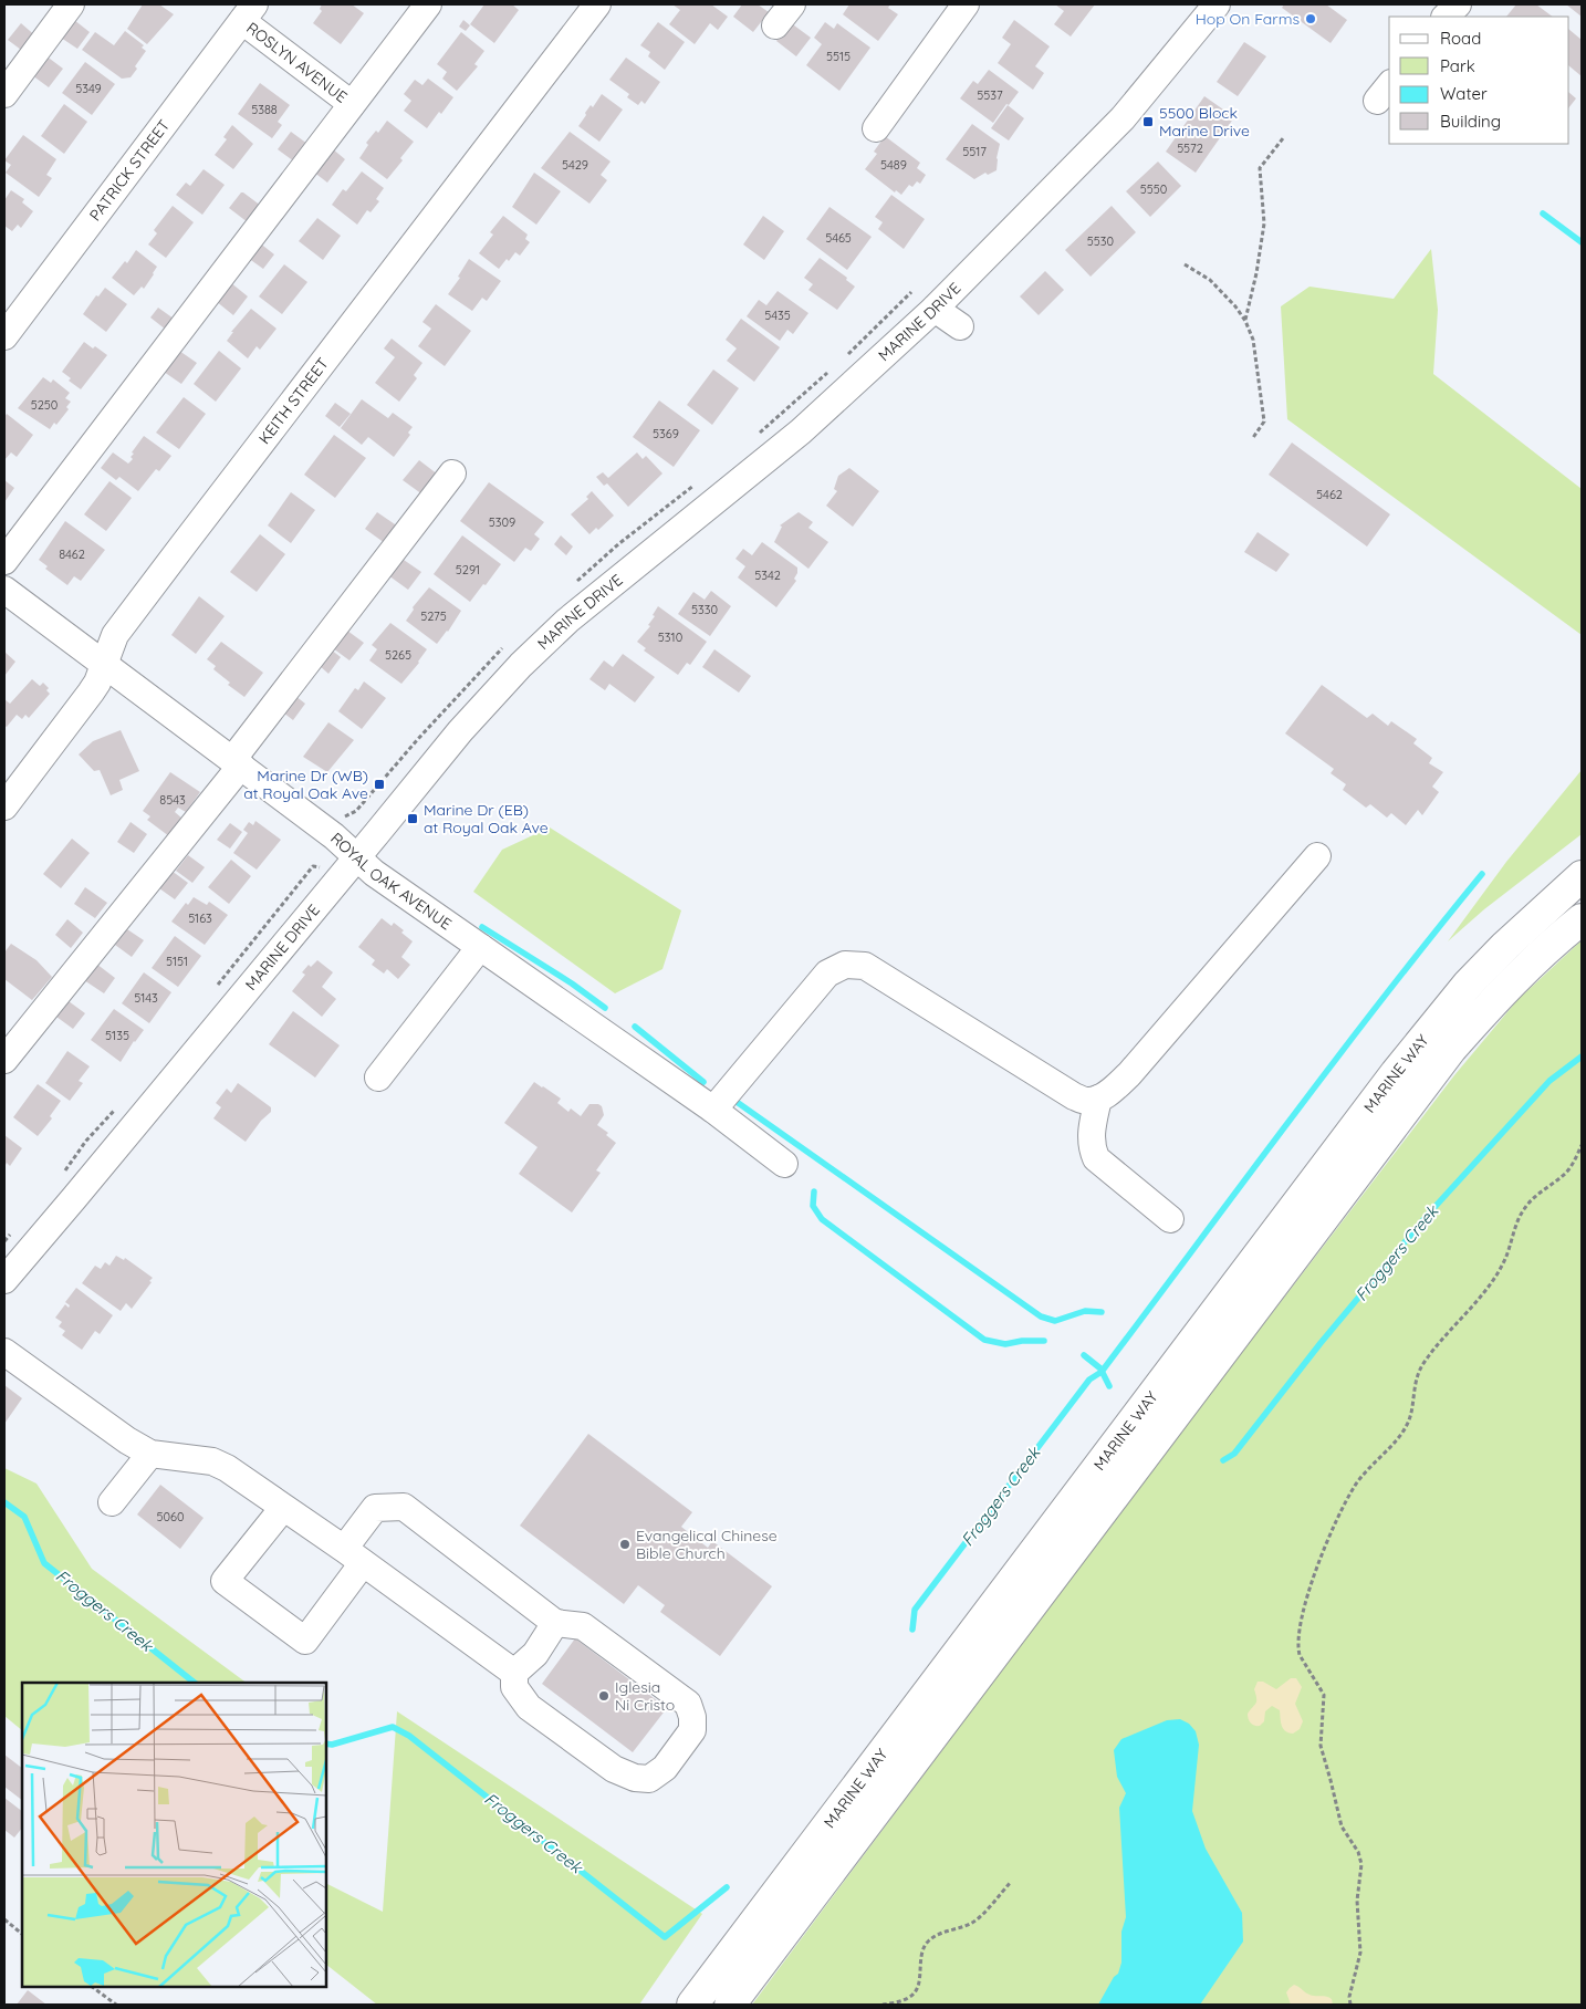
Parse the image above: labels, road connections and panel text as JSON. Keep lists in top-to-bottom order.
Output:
{
  "streets": {
    "main road": ["MARINE WAY"],
    "street": [
      "ROSLYN AVENUE",
      "PATRICK STREET",
      "MARINE DRIVE",
      "KEITH STREET",
      "ROYAL OAK AVENUE"
    ]
  },
  "crossings": [
    ["ROSLYN AVENUE", "PATRICK STREET"],
    ["MARINE DRIVE", "ROYAL OAK AVENUE"],
    ["KEITH STREET", "ROYAL OAK AVENUE"]
  ],
  "water": ["Froggers Creek"],
  "places": {
    "other": ["Hop On Farms", "Evangelical Chinese Bible Church", "Iglesia Ni Cristo"],
    "transit": ["5500 Block Marine Drive", "Marine Dr (WB) at Royal Oak Ave", "Marine Dr (EB) at Royal Oak Ave"]
  },
  "house_numbers": [
    "5515",
    "5349",
    "5537",
    "5388",
    "5572",
    "5517",
    "5429",
    "5489",
    "5550",
    "5465",
    "5530",
    "5435",
    "5250",
    "5369",
    "5462",
    "5309",
    "8462",
    "5291",
    "5342",
    "5330",
    "5275",
    "5310",
    "5265",
    "8543",
    "5163",
    "5151",
    "5143",
    "5135",
    "5060"
  ],
  "legend": [
    "Road",
    "Park",
    "Water",
    "Building"
  ]
}
